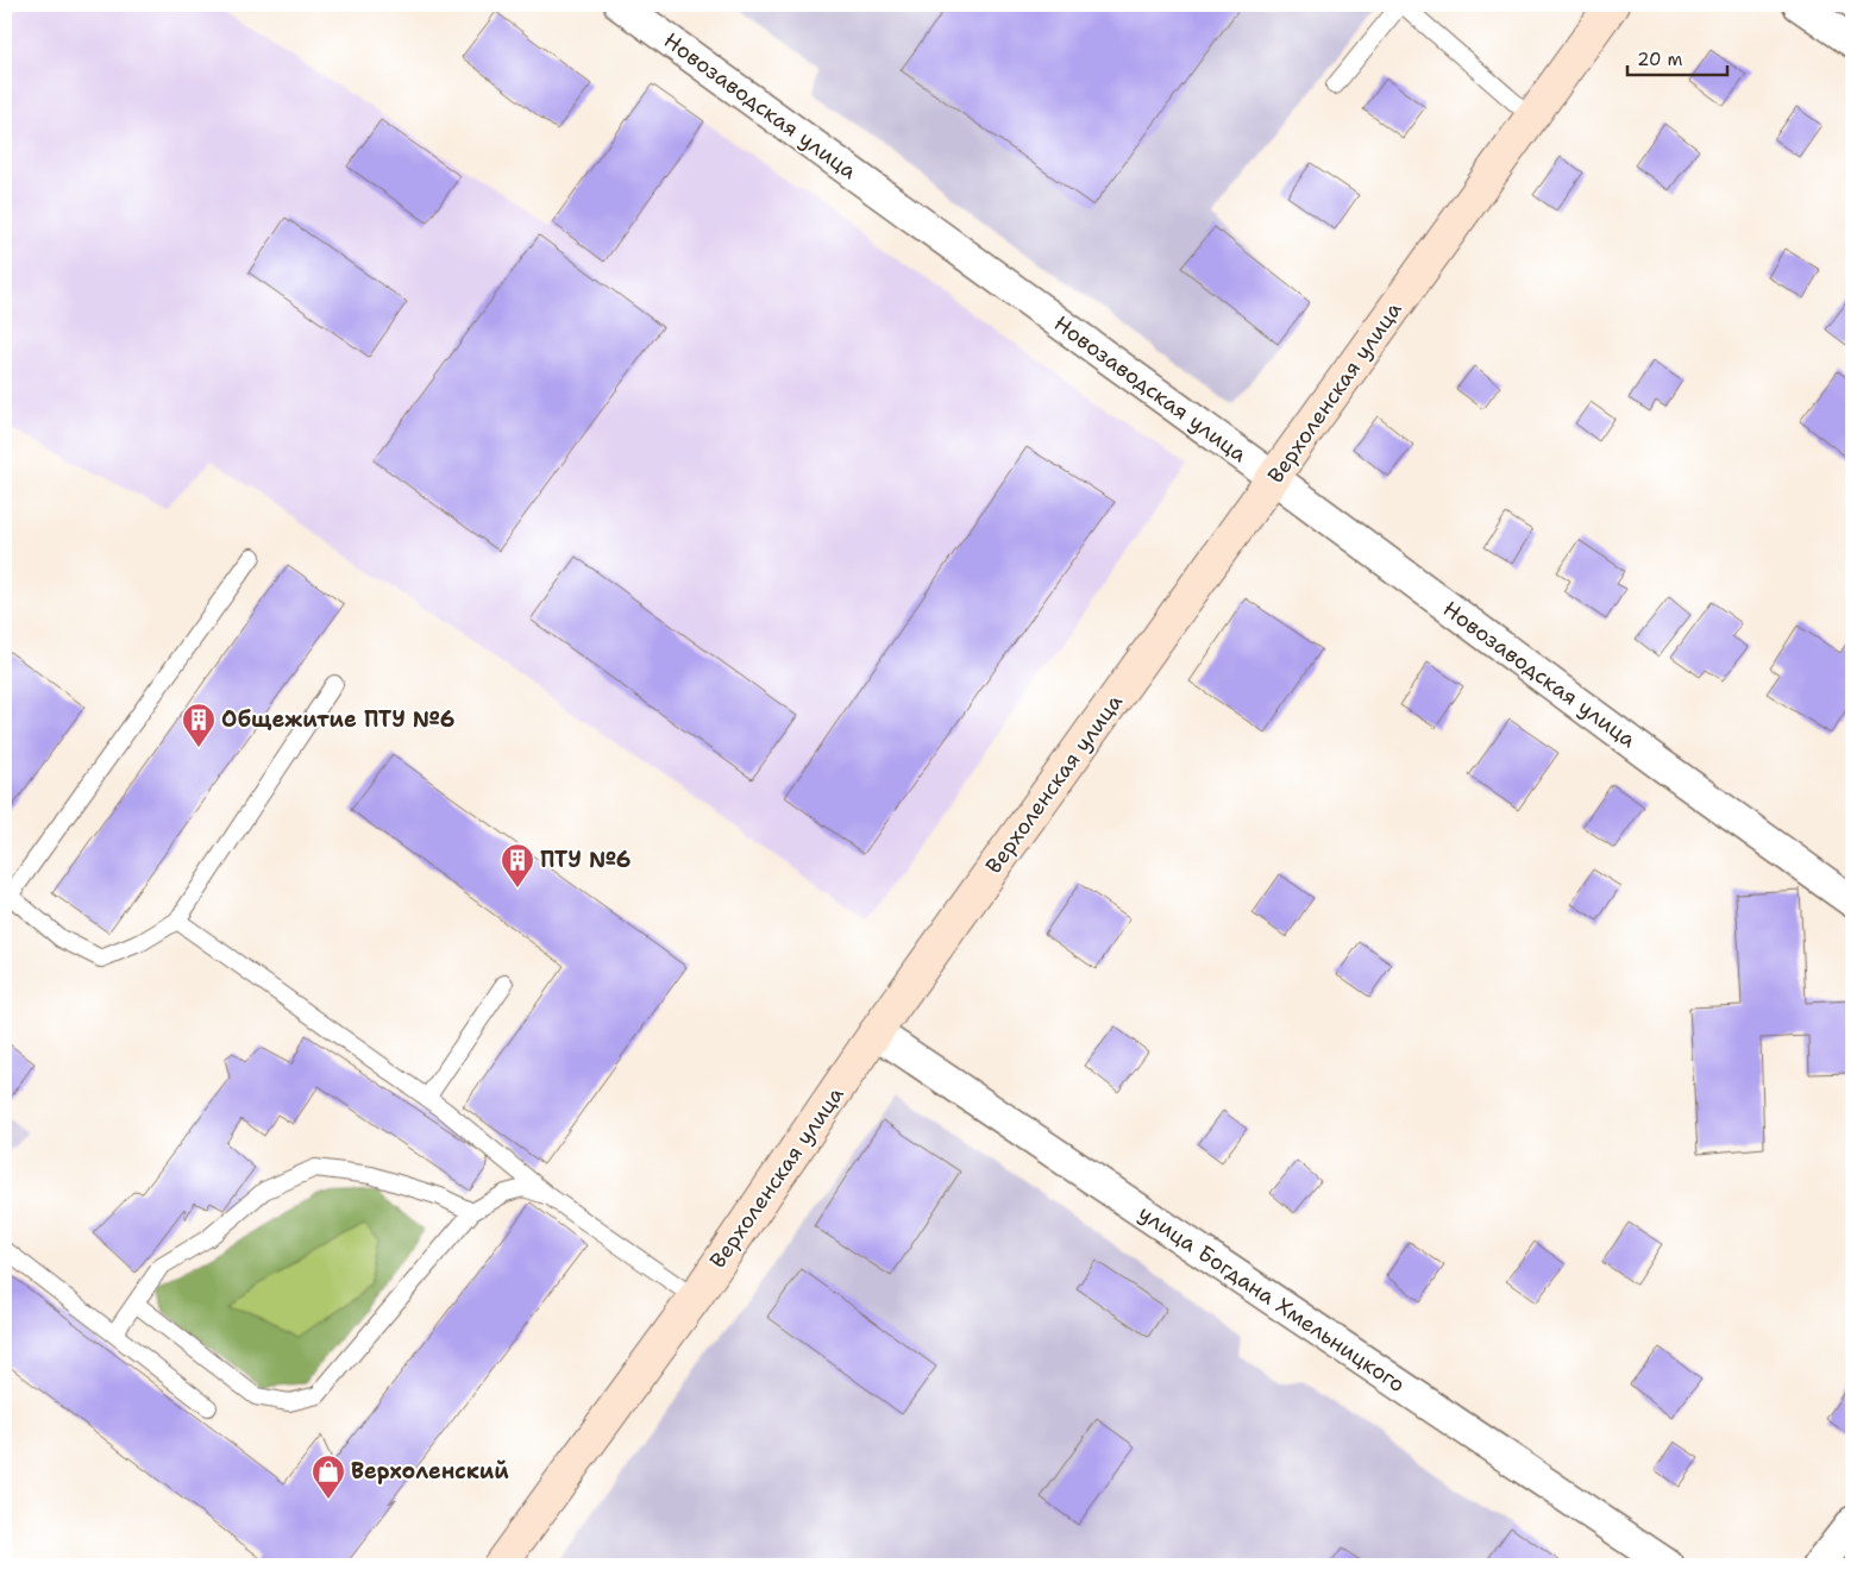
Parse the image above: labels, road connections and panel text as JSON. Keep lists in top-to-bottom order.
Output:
{
  "streets": {
    "main road": ["Верхоленская улица"],
    "street": ["Новозаводская улица", "улица Богдана Хмельницкого"]
  },
  "crossings": [
    ["Новозаводская улица", "Верхоленская улица"],
    ["Верхоленская улица", "улица Богдана Хмельницкого"]
  ],
  "places": {
    "building": ["Общежитие ПТУ №6", "ПТУ №6"],
    "shop": ["Верхоленский"]
  },
  "scale_bar": "20 m"
}
